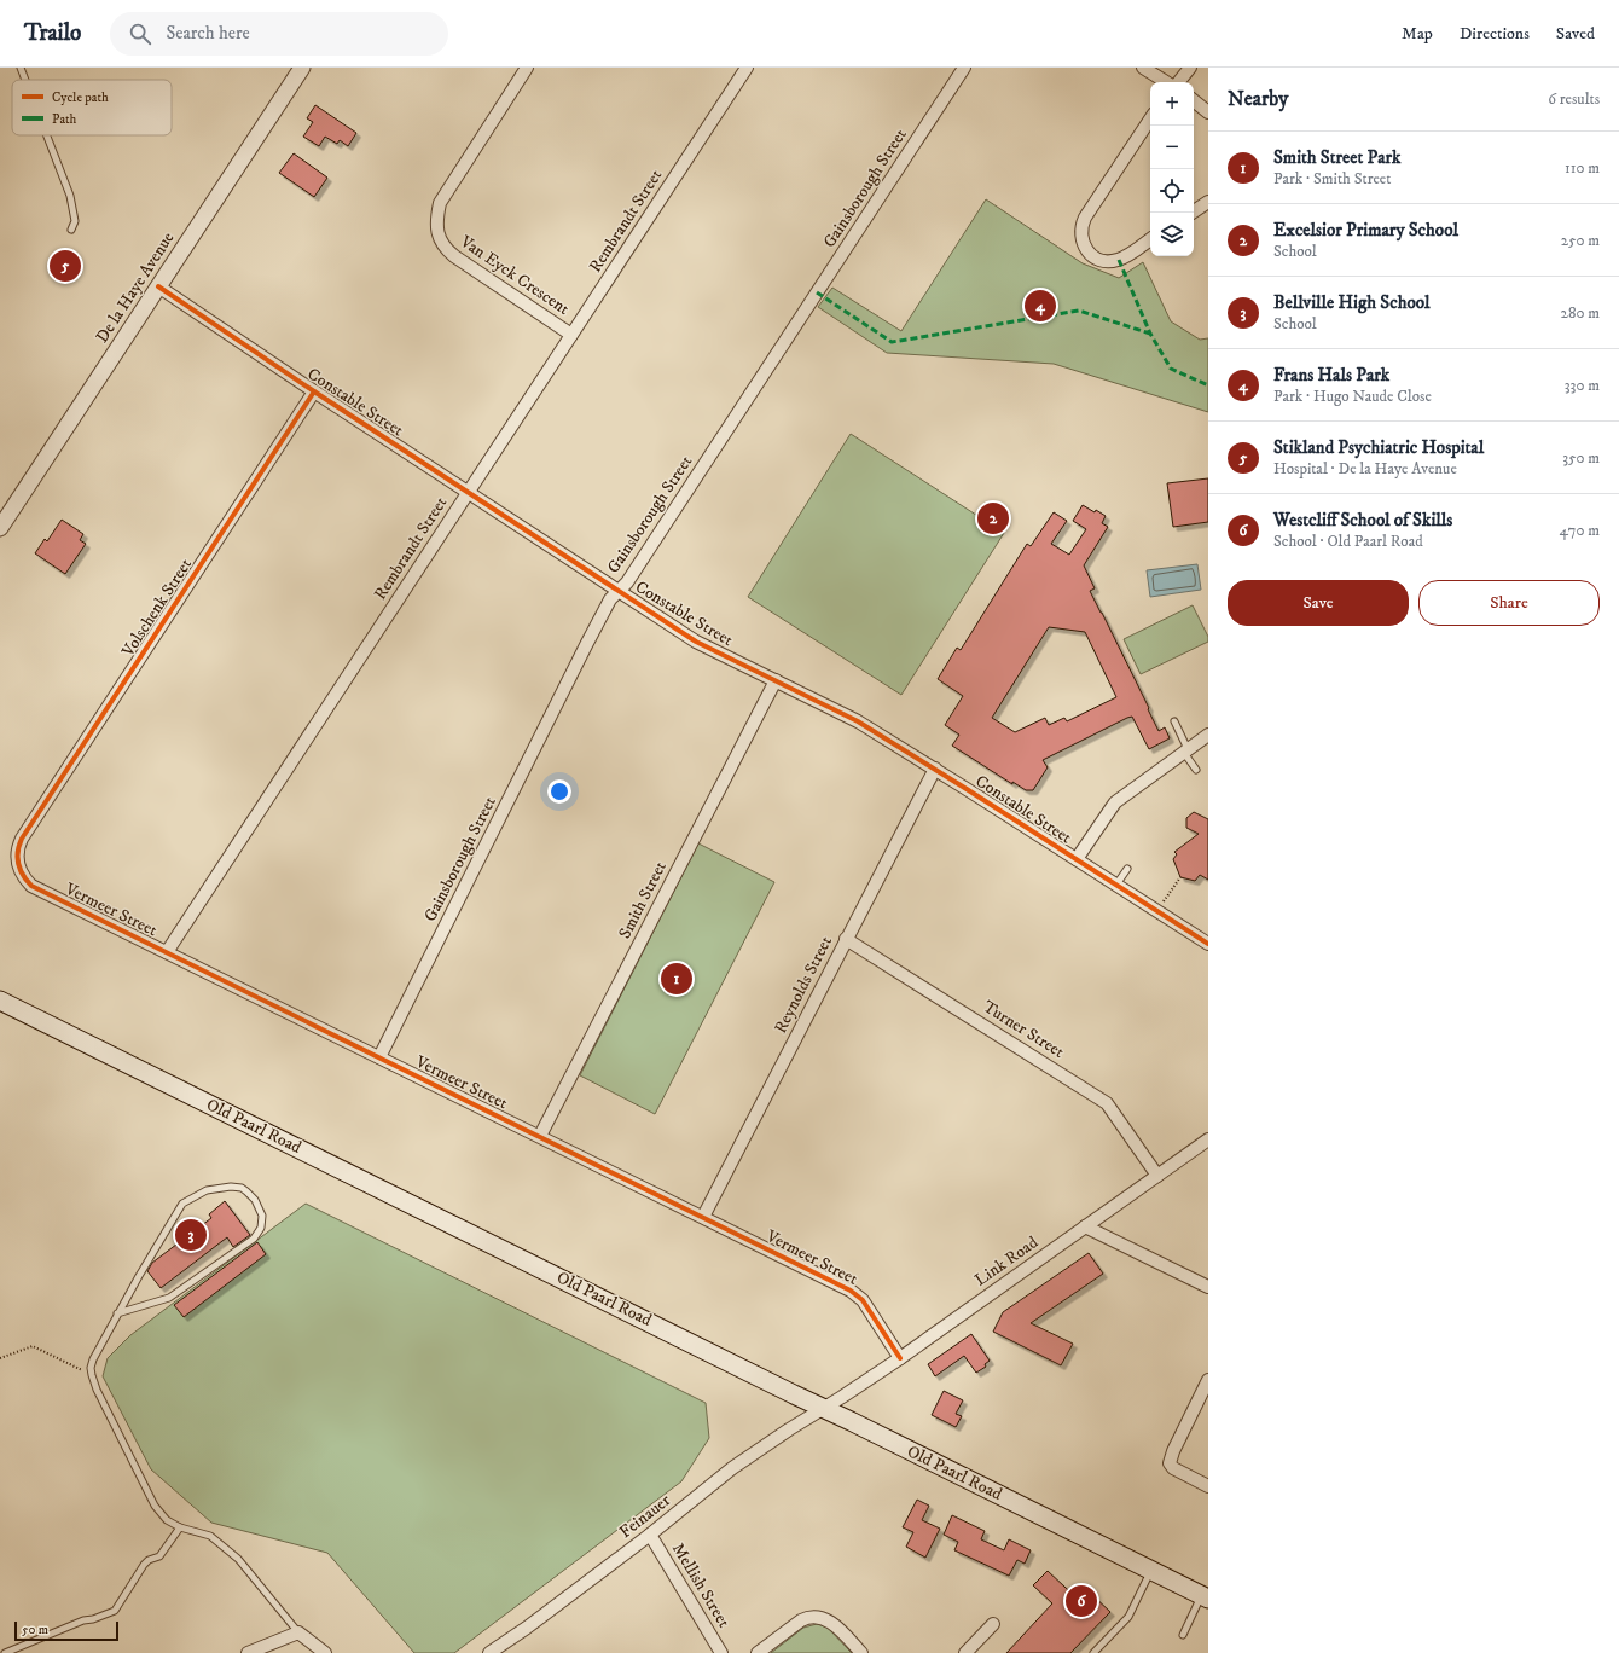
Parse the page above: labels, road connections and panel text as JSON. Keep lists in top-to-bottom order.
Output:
{
  "streets": {
    "main road": ["Old Paarl Road"],
    "street": [
      "Gainsborough Street",
      "Rembrandt Street",
      "Van Eyck Crescent",
      "De la Haye Avenue",
      "Constable Street",
      "Volschenk Street",
      "Smith Street",
      "Vermeer Street",
      "Reynolds Street",
      "Turner Street",
      "Link Road",
      "Feinauer",
      "Mellish Street"
    ]
  },
  "crossings": [
    ["Gainsborough Street", "Constable Street"],
    ["Gainsborough Street", "Vermeer Street"],
    ["Rembrandt Street", "Van Eyck Crescent"],
    ["Rembrandt Street", "Constable Street"],
    ["Rembrandt Street", "Vermeer Street"],
    ["De la Haye Avenue", "Constable Street"],
    ["Constable Street", "Volschenk Street"],
    ["Constable Street", "Smith Street"],
    ["Constable Street", "Reynolds Street"],
    ["Volschenk Street", "Vermeer Street"],
    ["Smith Street", "Vermeer Street"],
    ["Vermeer Street", "Reynolds Street"],
    ["Vermeer Street", "Link Road"],
    ["Reynolds Street", "Turner Street"],
    ["Turner Street", "Link Road"],
    ["Old Paarl Road", "Link Road"],
    ["Old Paarl Road", "Feinauer"],
    ["Link Road", "Feinauer"],
    ["Feinauer", "Mellish Street"]
  ],
  "legend": ["Cycle path", "Path"],
  "scale_bar": "50 m",
  "page": {
    "header": "Trailo",
    "search": "Search here",
    "nav": ["Map", "Directions", "Saved"],
    "heading": ["Nearby", "6 results"],
    "map_buttons": ["+", "−"],
    "list": [
      {
        "mark": "1",
        "name": "Smith Street Park",
        "note": "Park · Smith Street",
        "value": "110 m"
      },
      {
        "mark": "2",
        "name": "Excelsior Primary School",
        "note": "School",
        "value": "250 m"
      },
      {
        "mark": "3",
        "name": "Bellville High School",
        "note": "School",
        "value": "280 m"
      },
      {
        "mark": "4",
        "name": "Frans Hals Park",
        "note": "Park · Hugo Naude Close",
        "value": "330 m"
      },
      {
        "mark": "5",
        "name": "Stikland Psychiatric Hospital",
        "note": "Hospital · De la Haye Avenue",
        "value": "350 m"
      },
      {
        "mark": "6",
        "name": "Westcliff School of Skills",
        "note": "School · Old Paarl Road",
        "value": "470 m"
      }
    ],
    "pins": [
      "5",
      "4",
      "2",
      "1",
      "3",
      "6"
    ],
    "buttons": ["Save", "Share"],
    "scale": "50 m"
  }
}
